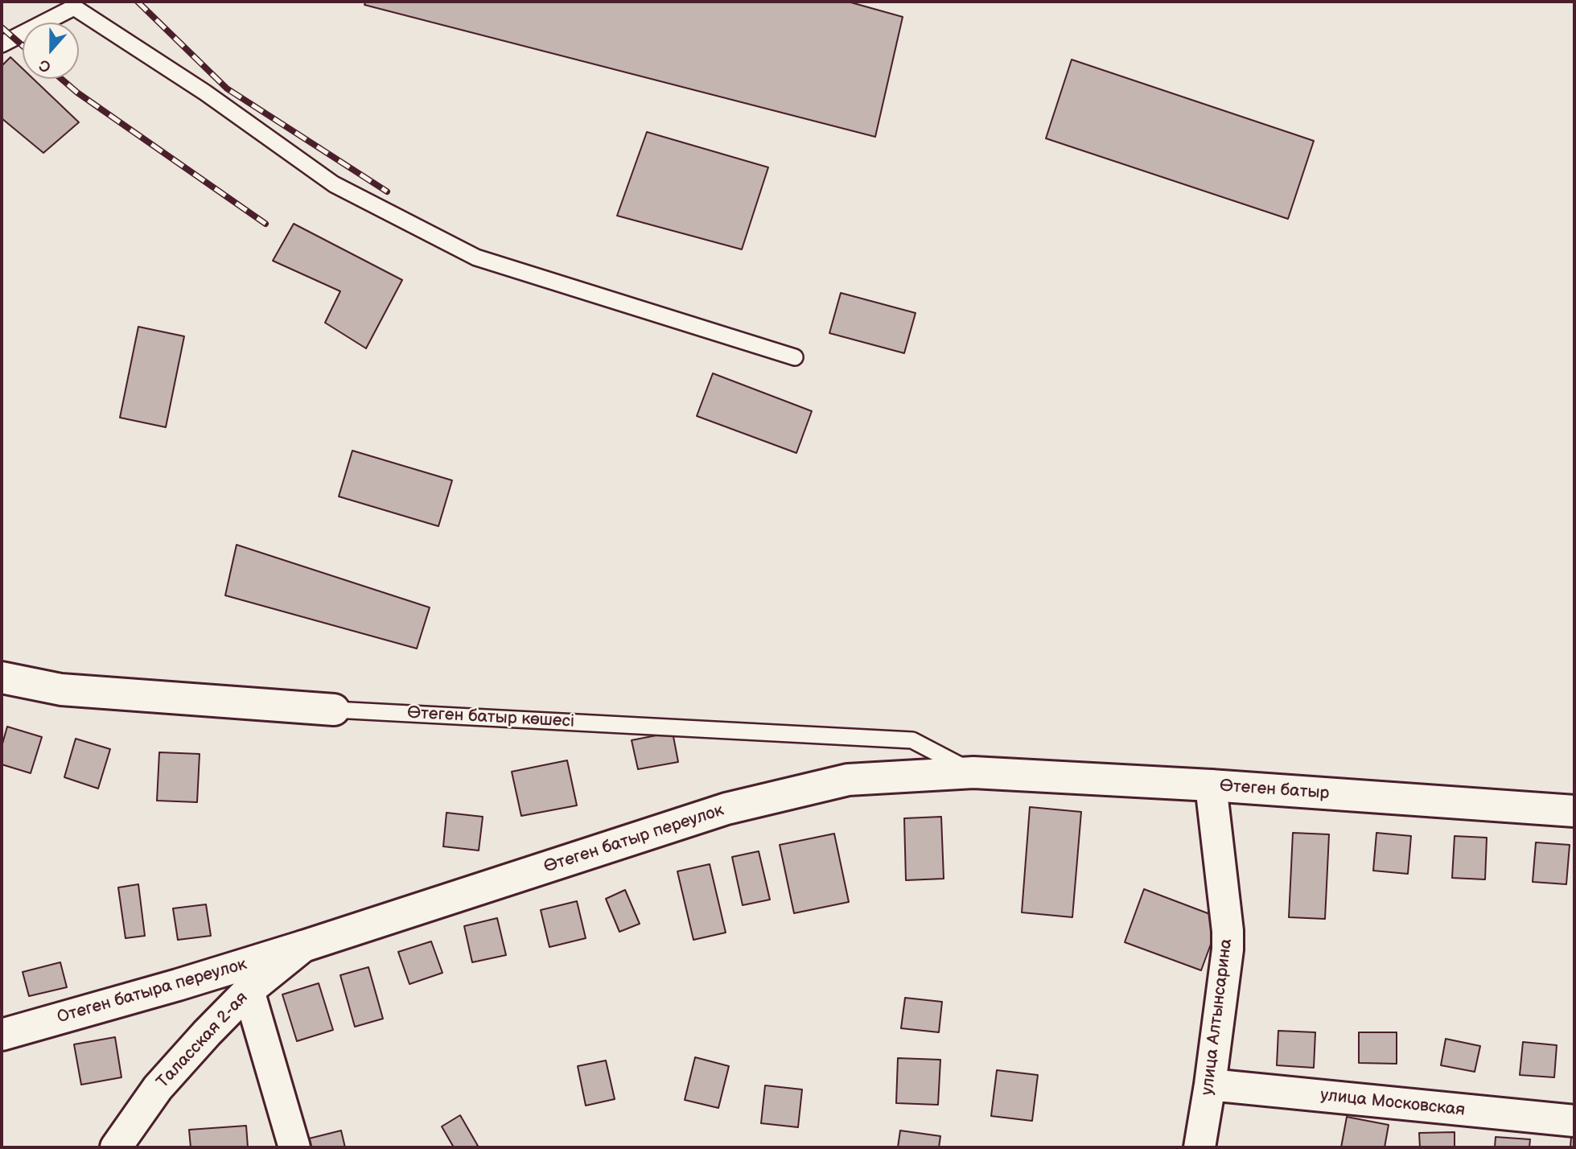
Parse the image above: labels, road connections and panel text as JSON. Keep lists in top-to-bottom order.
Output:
{
  "streets": {
    "street": [
      "Өтеген батыр көшесі",
      "Өтеген батыр",
      "Өтеген батыр переулок",
      "Отеген батыра переулок",
      "улица Алтынсарина",
      "Таласская 2-ая",
      "улица Московская"
    ]
  },
  "crossings": [
    ["Өтеген батыр көшесі", "Өтеген батыр"],
    ["Өтеген батыр көшесі", "Өтеген батыр переулок"],
    ["Өтеген батыр", "Өтеген батыр переулок"],
    ["Өтеген батыр", "улица Алтынсарина"],
    ["Өтеген батыр переулок", "Отеген батыра переулок"],
    ["Өтеген батыр переулок", "Таласская 2-ая"],
    ["Отеген батыра переулок", "Таласская 2-ая"],
    ["улица Алтынсарина", "улица Московская"]
  ],
  "north": "bottom"
}
